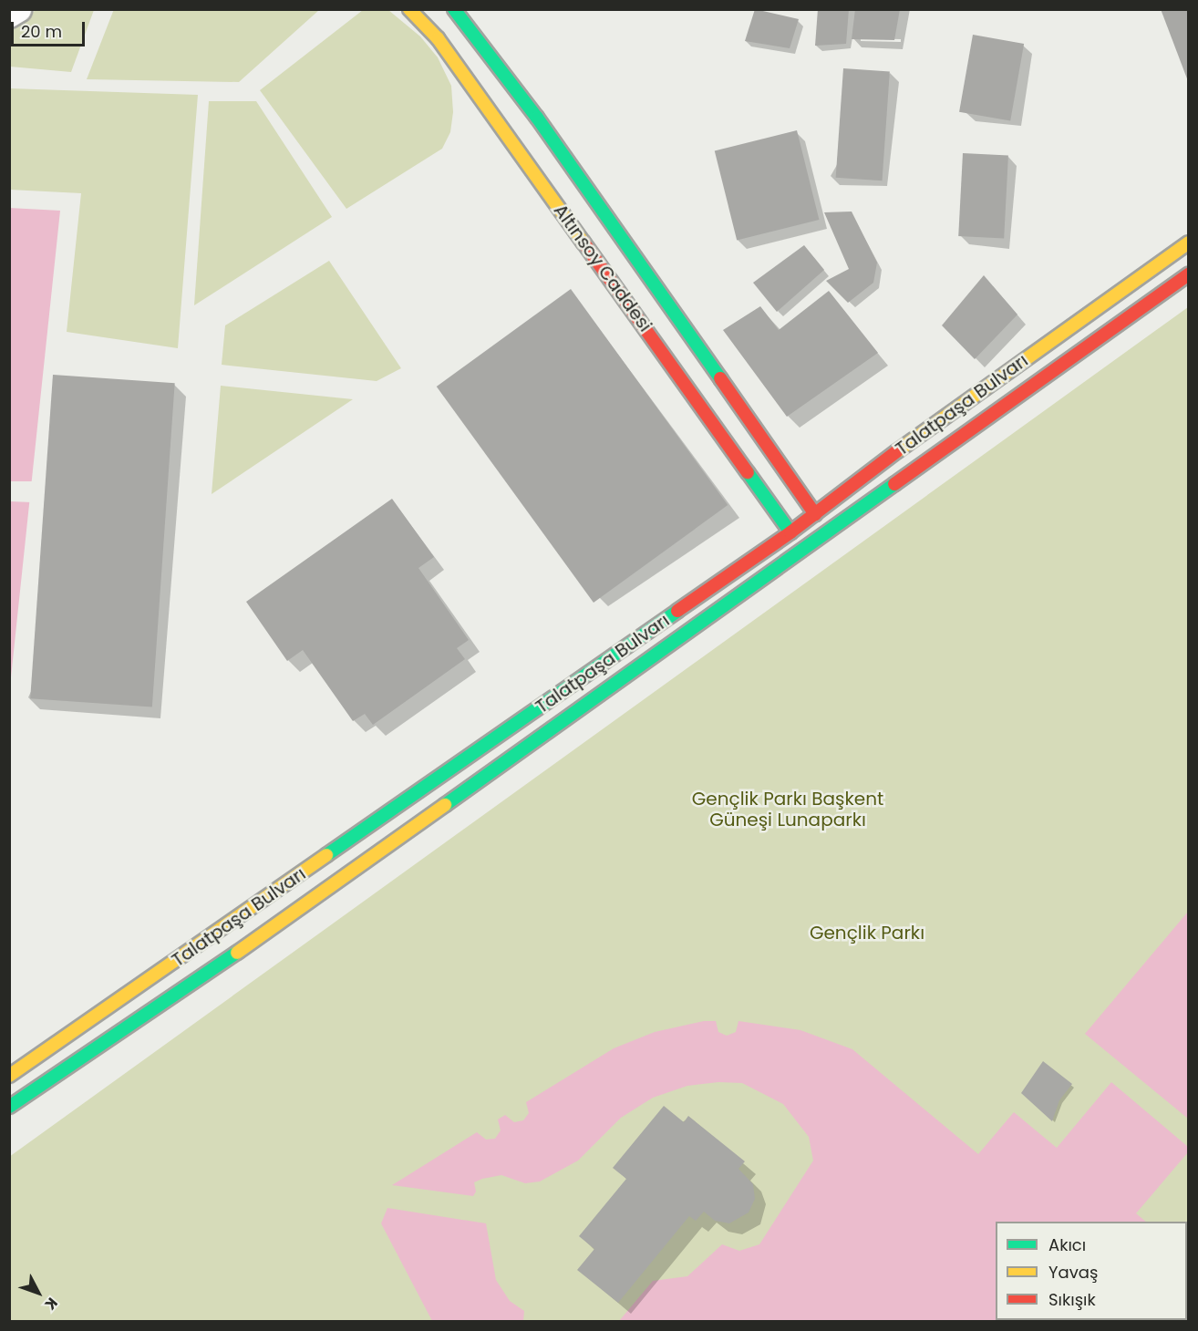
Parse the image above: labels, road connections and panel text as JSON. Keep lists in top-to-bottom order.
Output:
{
  "streets": {
    "main road": ["Altınsoy Caddesi", "Talatpaşa Bulvarı"]
  },
  "crossings": [
    ["Altınsoy Caddesi", "Talatpaşa Bulvarı"]
  ],
  "parks": ["Gençlik Parkı Başkent Güneşi Lunaparkı", "Gençlik Parkı"],
  "legend": ["Akıcı", "Yavaş", "Sıkışık"],
  "scale_bar": "20 m",
  "north": "bottom right"
}
